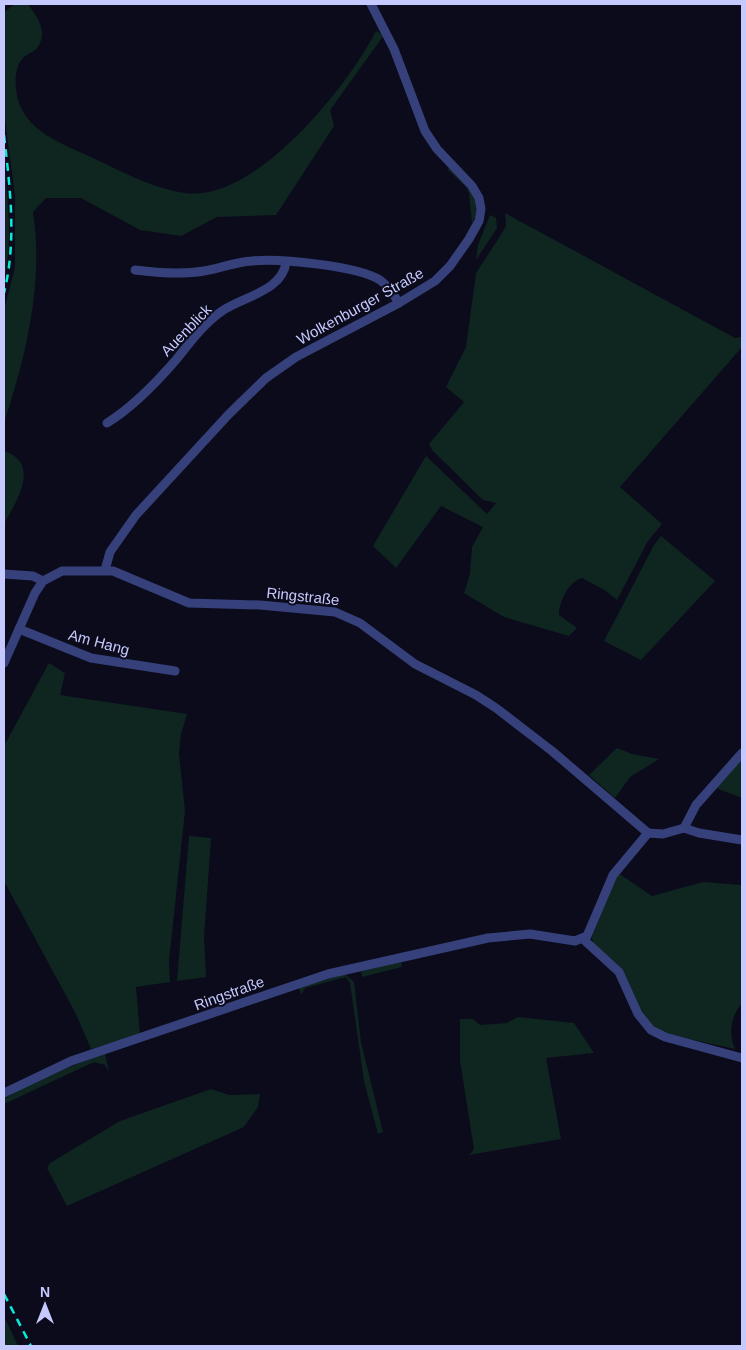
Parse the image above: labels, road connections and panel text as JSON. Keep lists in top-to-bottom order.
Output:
{
  "streets": {
    "street": [
      "Wolkenburger Straße",
      "Auenblick",
      "Ringstraße",
      "Am Hang"
    ]
  },
  "crossings": [
    ["Wolkenburger Straße", "Ringstraße"]
  ],
  "north": "top"
}
